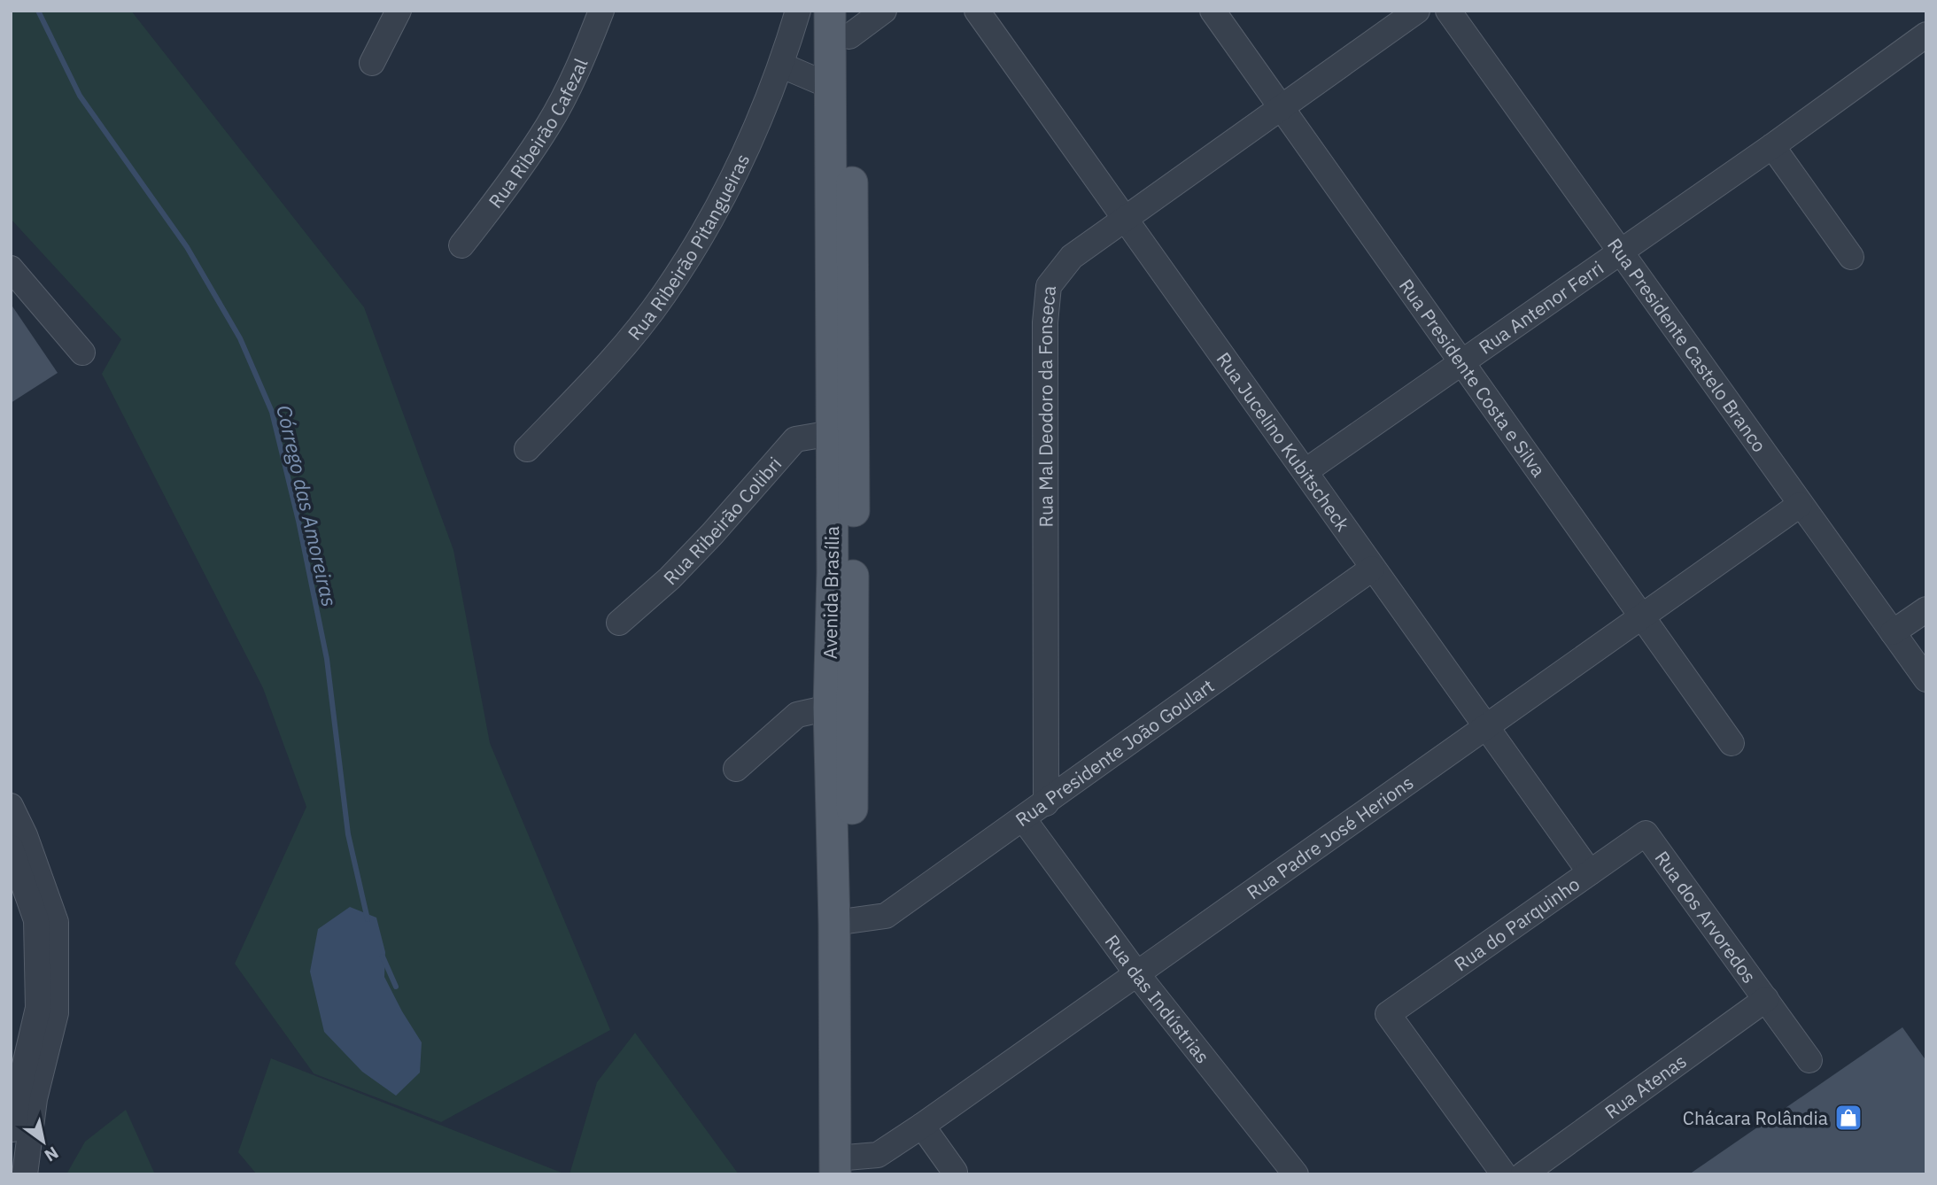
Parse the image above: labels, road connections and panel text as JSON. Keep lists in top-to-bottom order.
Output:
{
  "streets": {
    "main road": ["Avenida Brasília"],
    "street": [
      "Rua Ribeirão Cafezal",
      "Rua Ribeirão Pitangueiras",
      "Rua Antenor Ferri",
      "Rua Presidente Castelo Branco",
      "Rua Presidente Costa e Silva",
      "Rua Mal Deodoro da Fonseca",
      "Rua Jucelino Kubitscheck",
      "Rua Ribeirão Colibri",
      "Rua Presidente João Goulart",
      "Rua Padre José Herions",
      "Rua dos Arvoredos",
      "Rua do Parquinho",
      "Rua das Indústrias",
      "Rua Atenas"
    ]
  },
  "crossings": [
    ["Rua Antenor Ferri", "Rua Presidente Castelo Branco"],
    ["Rua Antenor Ferri", "Rua Presidente Costa e Silva"],
    ["Rua Antenor Ferri", "Rua Jucelino Kubitscheck"],
    ["Rua Presidente Castelo Branco", "Rua Padre José Herions"],
    ["Rua Presidente Costa e Silva", "Rua Mal Deodoro da Fonseca"],
    ["Rua Presidente Costa e Silva", "Rua Padre José Herions"],
    ["Rua Mal Deodoro da Fonseca", "Rua Jucelino Kubitscheck"],
    ["Rua Mal Deodoro da Fonseca", "Rua Presidente João Goulart"],
    ["Rua Jucelino Kubitscheck", "Rua Presidente João Goulart"],
    ["Rua Jucelino Kubitscheck", "Rua Padre José Herions"],
    ["Rua Jucelino Kubitscheck", "Rua do Parquinho"],
    ["Rua Ribeirão Colibri", "Avenida Brasília"],
    ["Avenida Brasília", "Rua Presidente João Goulart"],
    ["Avenida Brasília", "Rua Padre José Herions"],
    ["Rua Presidente João Goulart", "Rua das Indústrias"],
    ["Rua Padre José Herions", "Rua das Indústrias"],
    ["Rua dos Arvoredos", "Rua do Parquinho"],
    ["Rua dos Arvoredos", "Rua Atenas"]
  ],
  "water": ["Córrego das Amoreiras"],
  "places": {
    "shop": ["Chácara Rolândia"]
  },
  "north": "bottom right"
}
